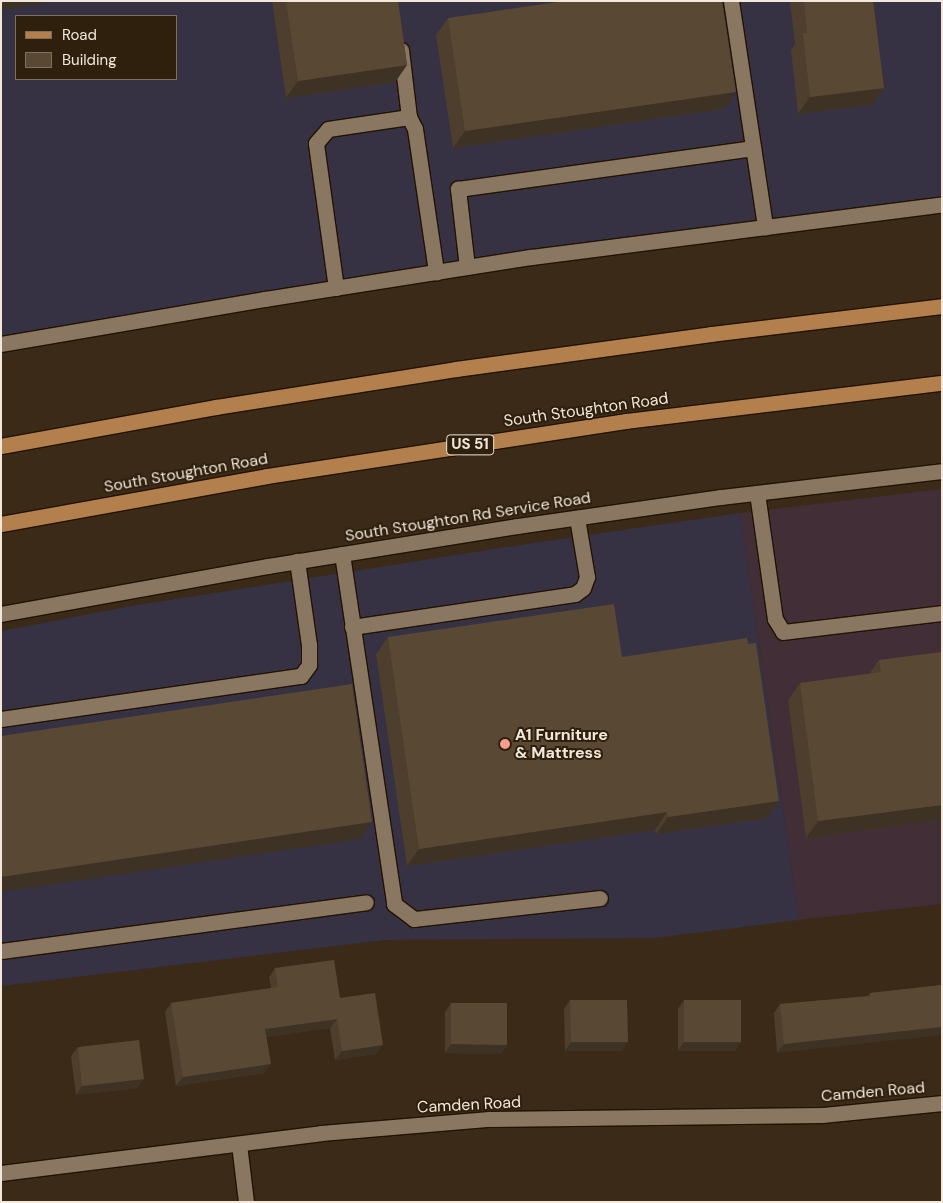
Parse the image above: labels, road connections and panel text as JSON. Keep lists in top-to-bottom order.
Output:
{
  "streets": {
    "main road": ["South Stoughton Road", "US 51"],
    "street": ["South Stoughton Rd Service Road", "Camden Road"]
  },
  "places": ["A1 Furniture & Mattress"],
  "legend": ["Road", "Building"]
}
